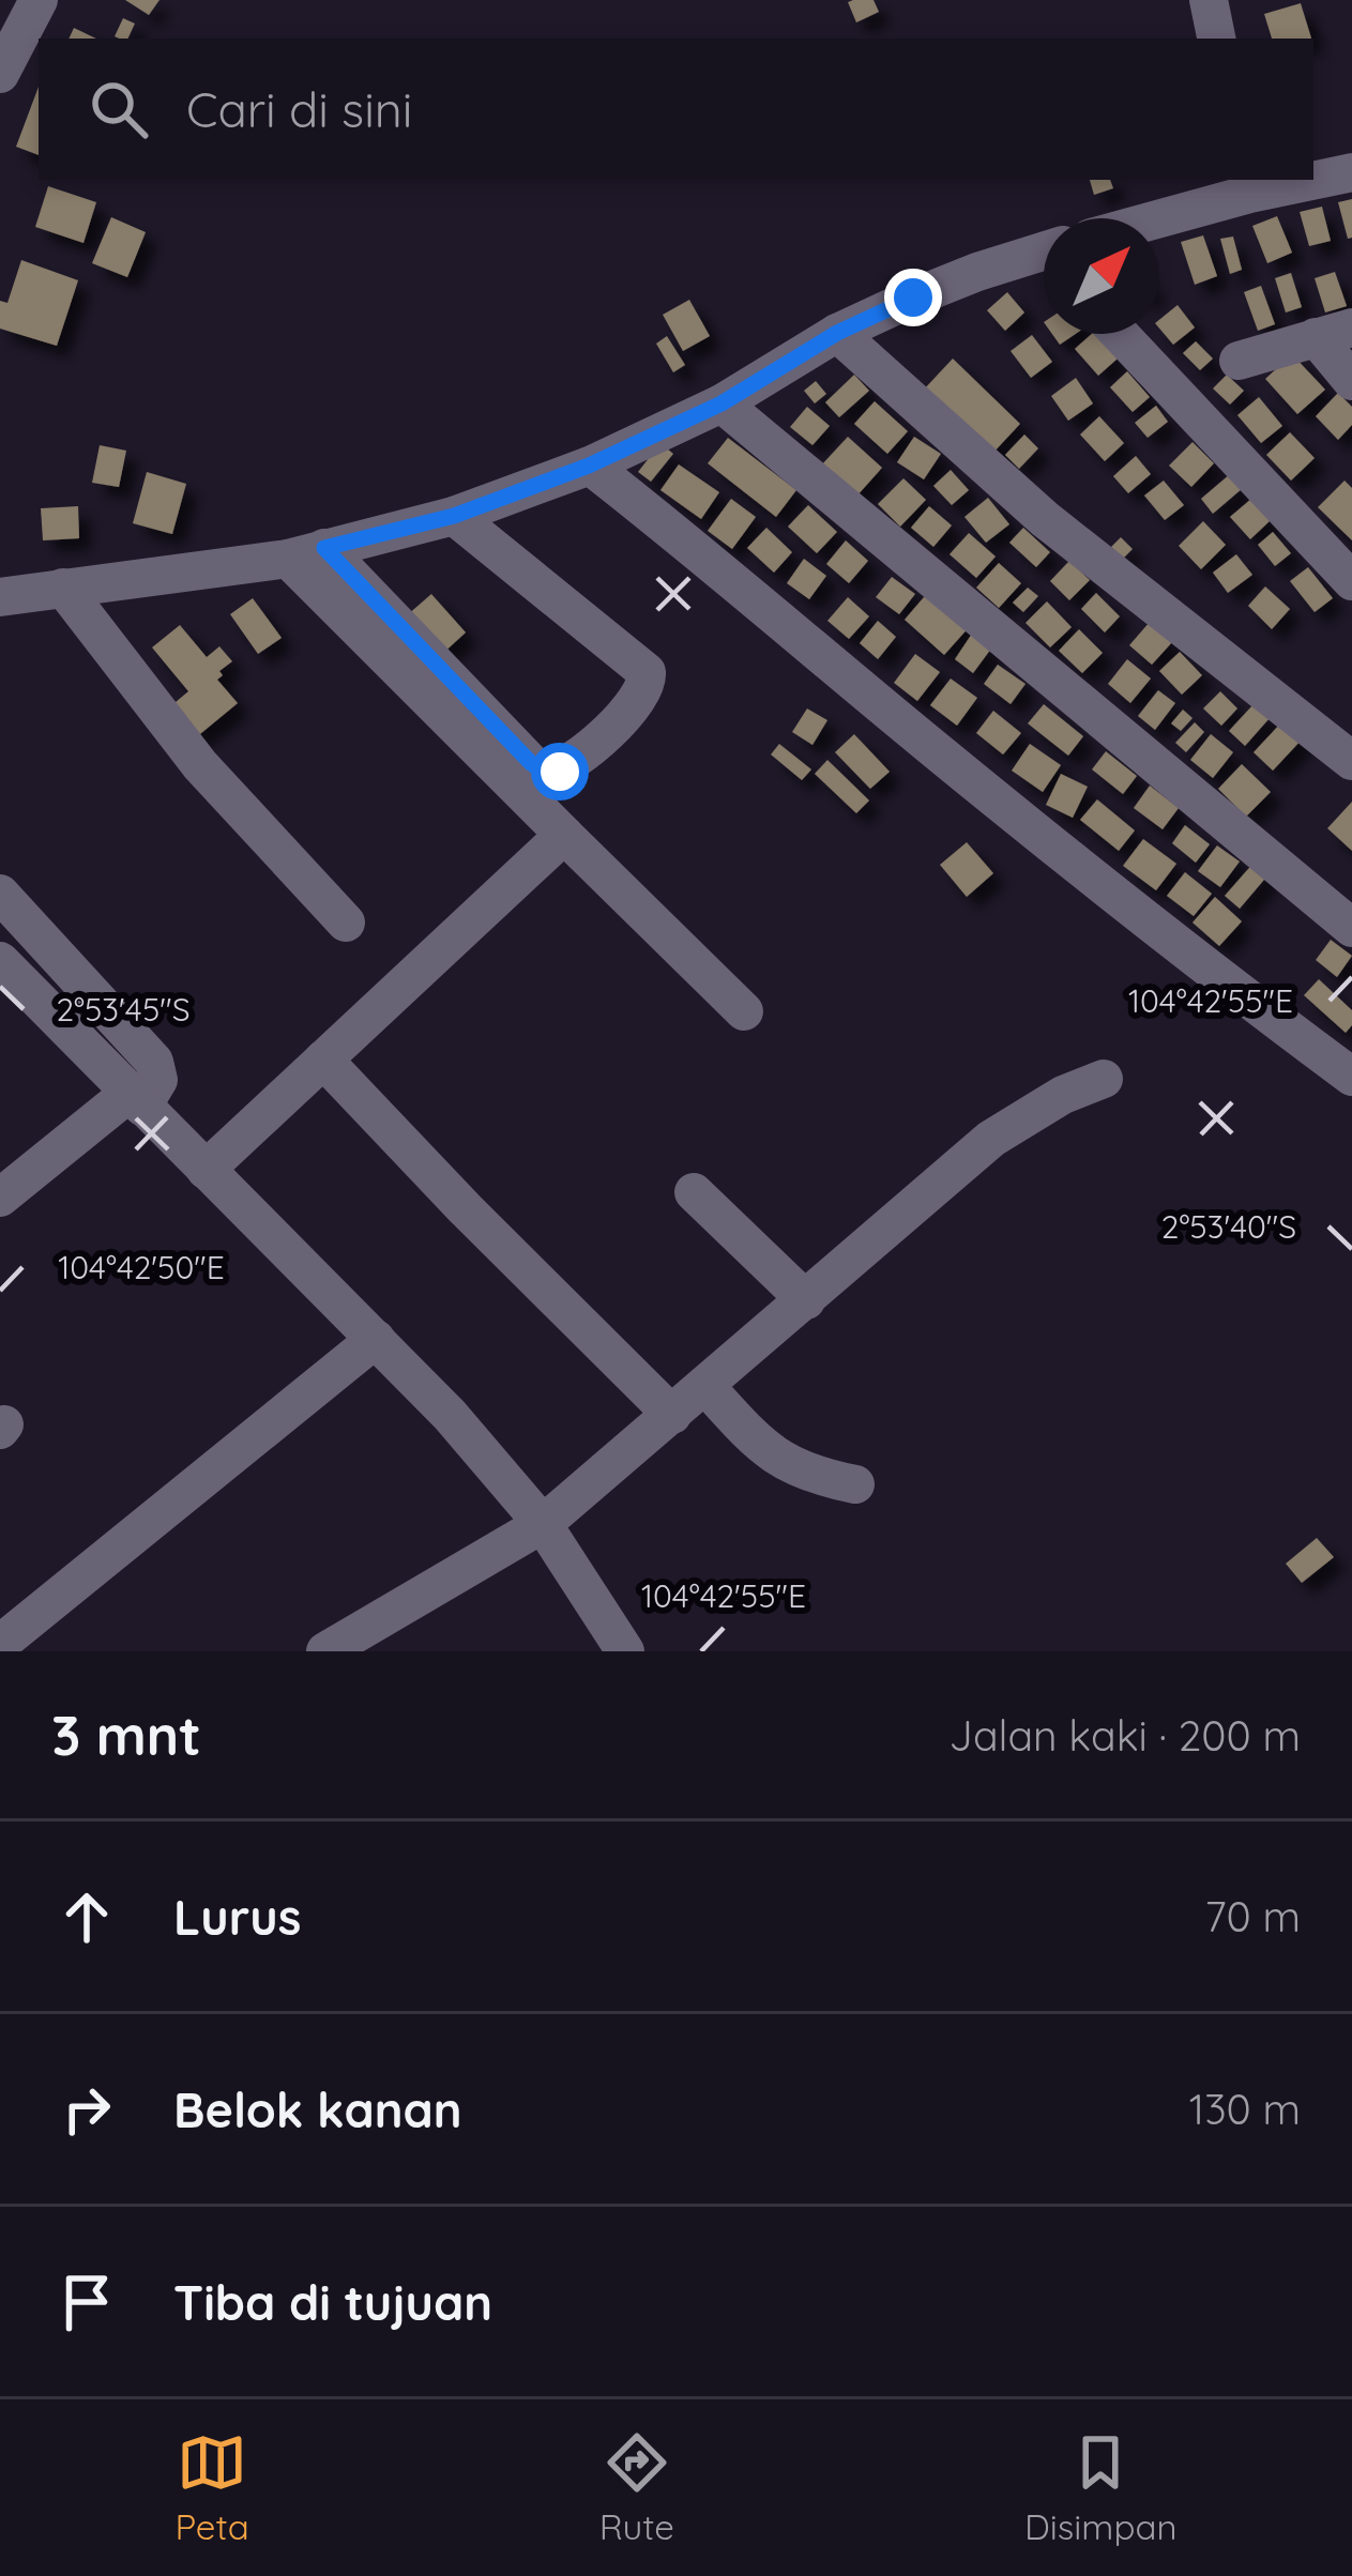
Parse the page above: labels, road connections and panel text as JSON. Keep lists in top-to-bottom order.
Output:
{
  "north": "top right",
  "page": {
    "search": "Cari di sini",
    "heading": ["3 mnt", "Jalan kaki · 200 m"],
    "list": [
      ["Lurus", "70 m"],
      ["Belok kanan", "130 m"],
      "Tiba di tujuan"
    ],
    "nav": ["Peta", "Rute", "Disimpan"]
  },
  "coordinates": [
    "104°42'55\"E",
    "2°53'45\"S",
    "2°53'40\"S",
    "104°42'50\"E"
  ]
}
